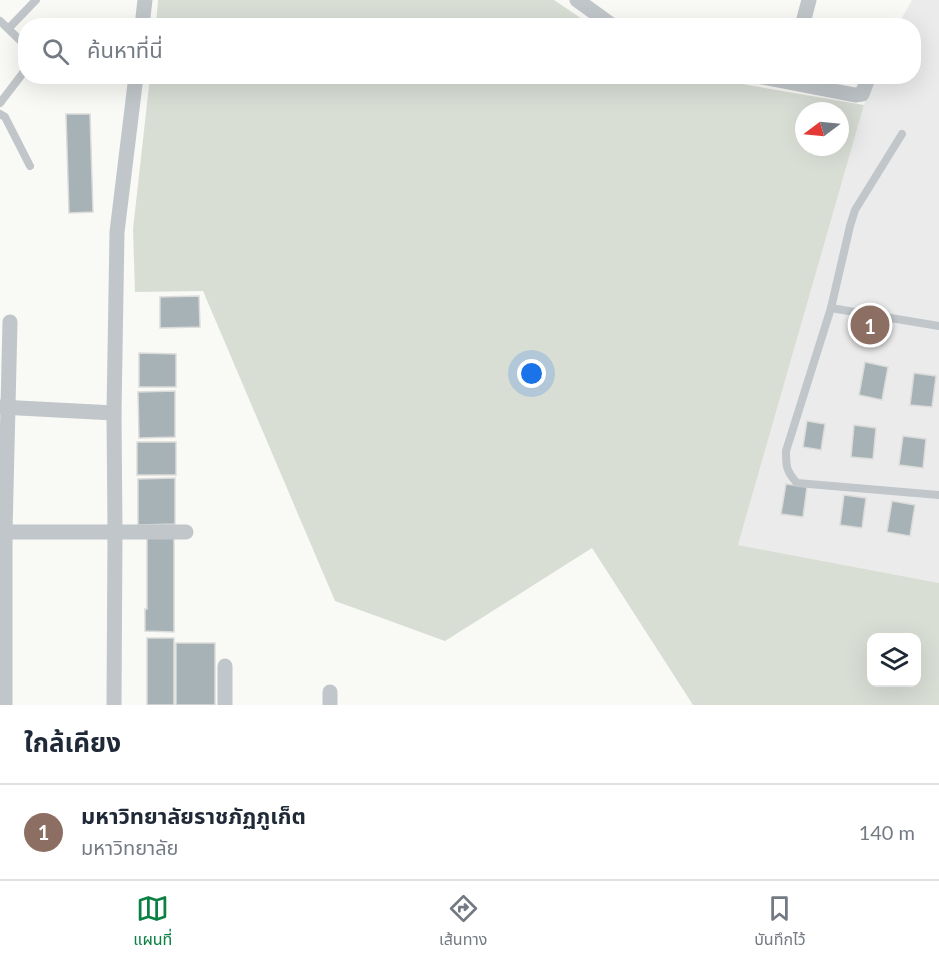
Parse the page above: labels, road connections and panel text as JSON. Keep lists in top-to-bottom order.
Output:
{
  "north": "left",
  "page": {
    "search": "ค้นหาที่นี่",
    "pins": "1",
    "heading": "ใกล้เคียง",
    "list": [
      {
        "mark": "1",
        "name": "มหาวิทยาลัยราชภัฏภูเก็ต",
        "note": "มหาวิทยาลัย",
        "value": "140 m"
      }
    ],
    "nav": ["แผนที่", "เส้นทาง", "บันทึกไว้"]
  }
}
